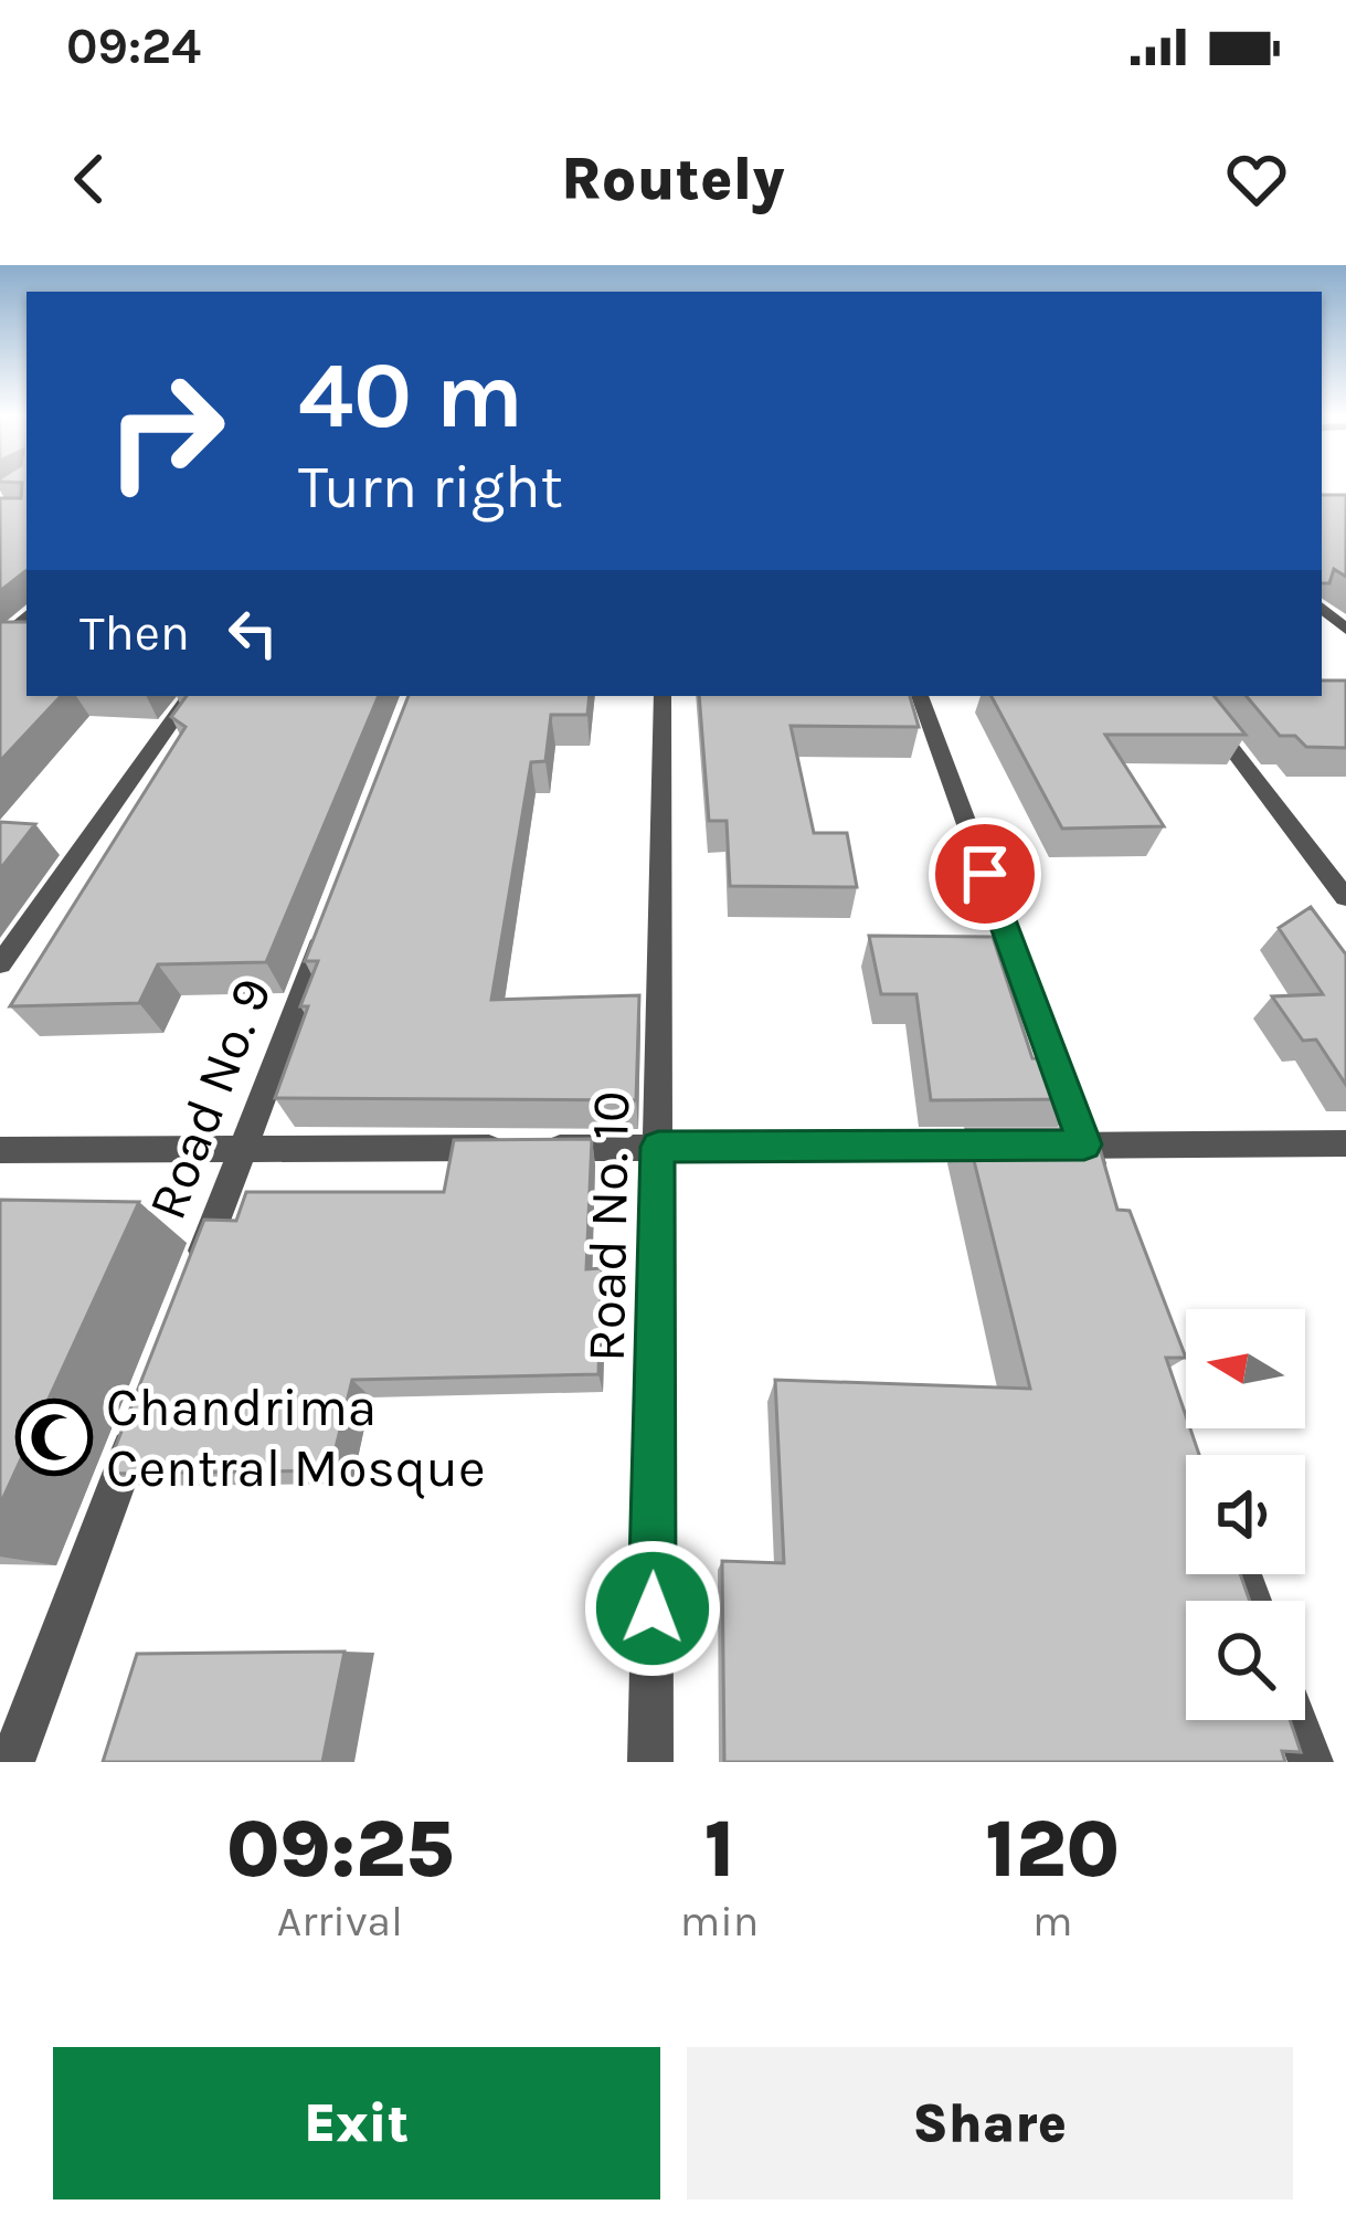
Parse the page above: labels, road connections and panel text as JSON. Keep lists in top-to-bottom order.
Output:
{
  "streets": {
    "street": ["Road No. 9", "Road No. 10"]
  },
  "places": {
    "mosque": ["Chandrima Central Mosque"]
  },
  "north": "left",
  "page": {
    "status": "09:24",
    "header": "Routely",
    "turn": ["40 m", "Turn right"],
    "then": "Then",
    "eta": [
      "09:25",
      "Arrival",
      "1",
      "min",
      "120",
      "m"
    ],
    "buttons": ["Exit", "Share"]
  }
}
